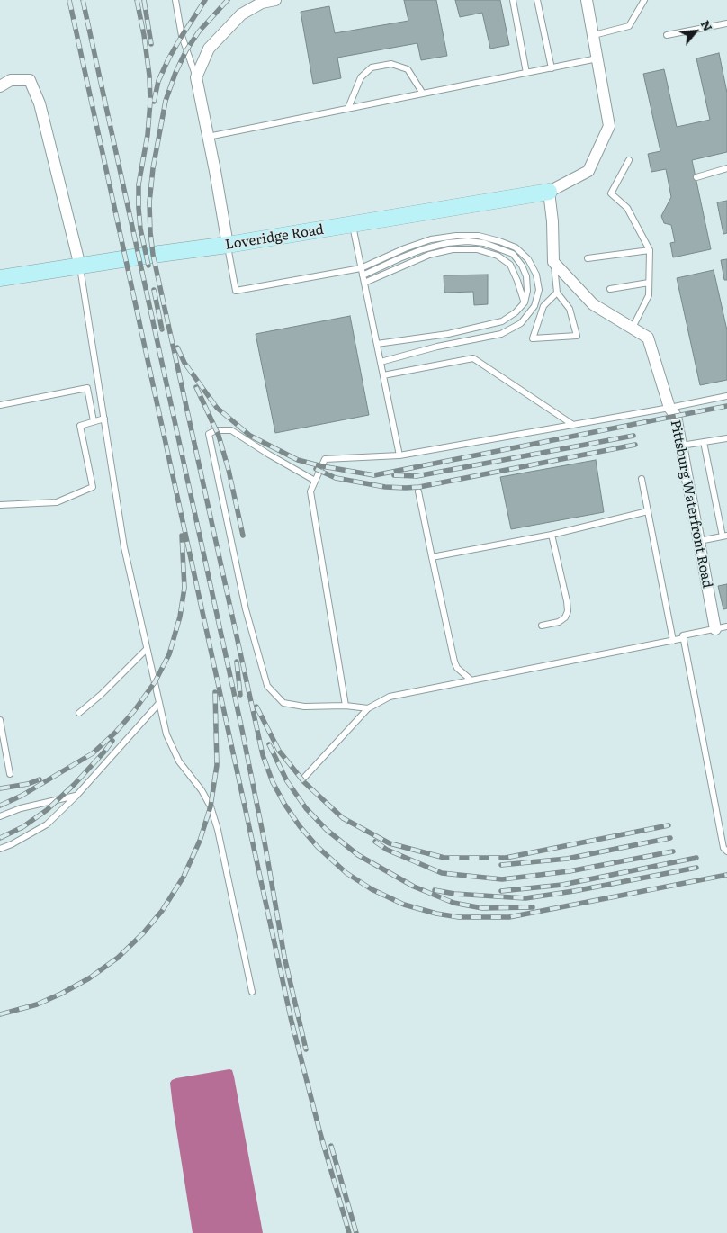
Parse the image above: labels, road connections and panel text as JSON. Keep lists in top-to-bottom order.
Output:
{
  "streets": {
    "street": ["Loveridge Road", "Pittsburg Waterfront Road"]
  },
  "north": "top right"
}
